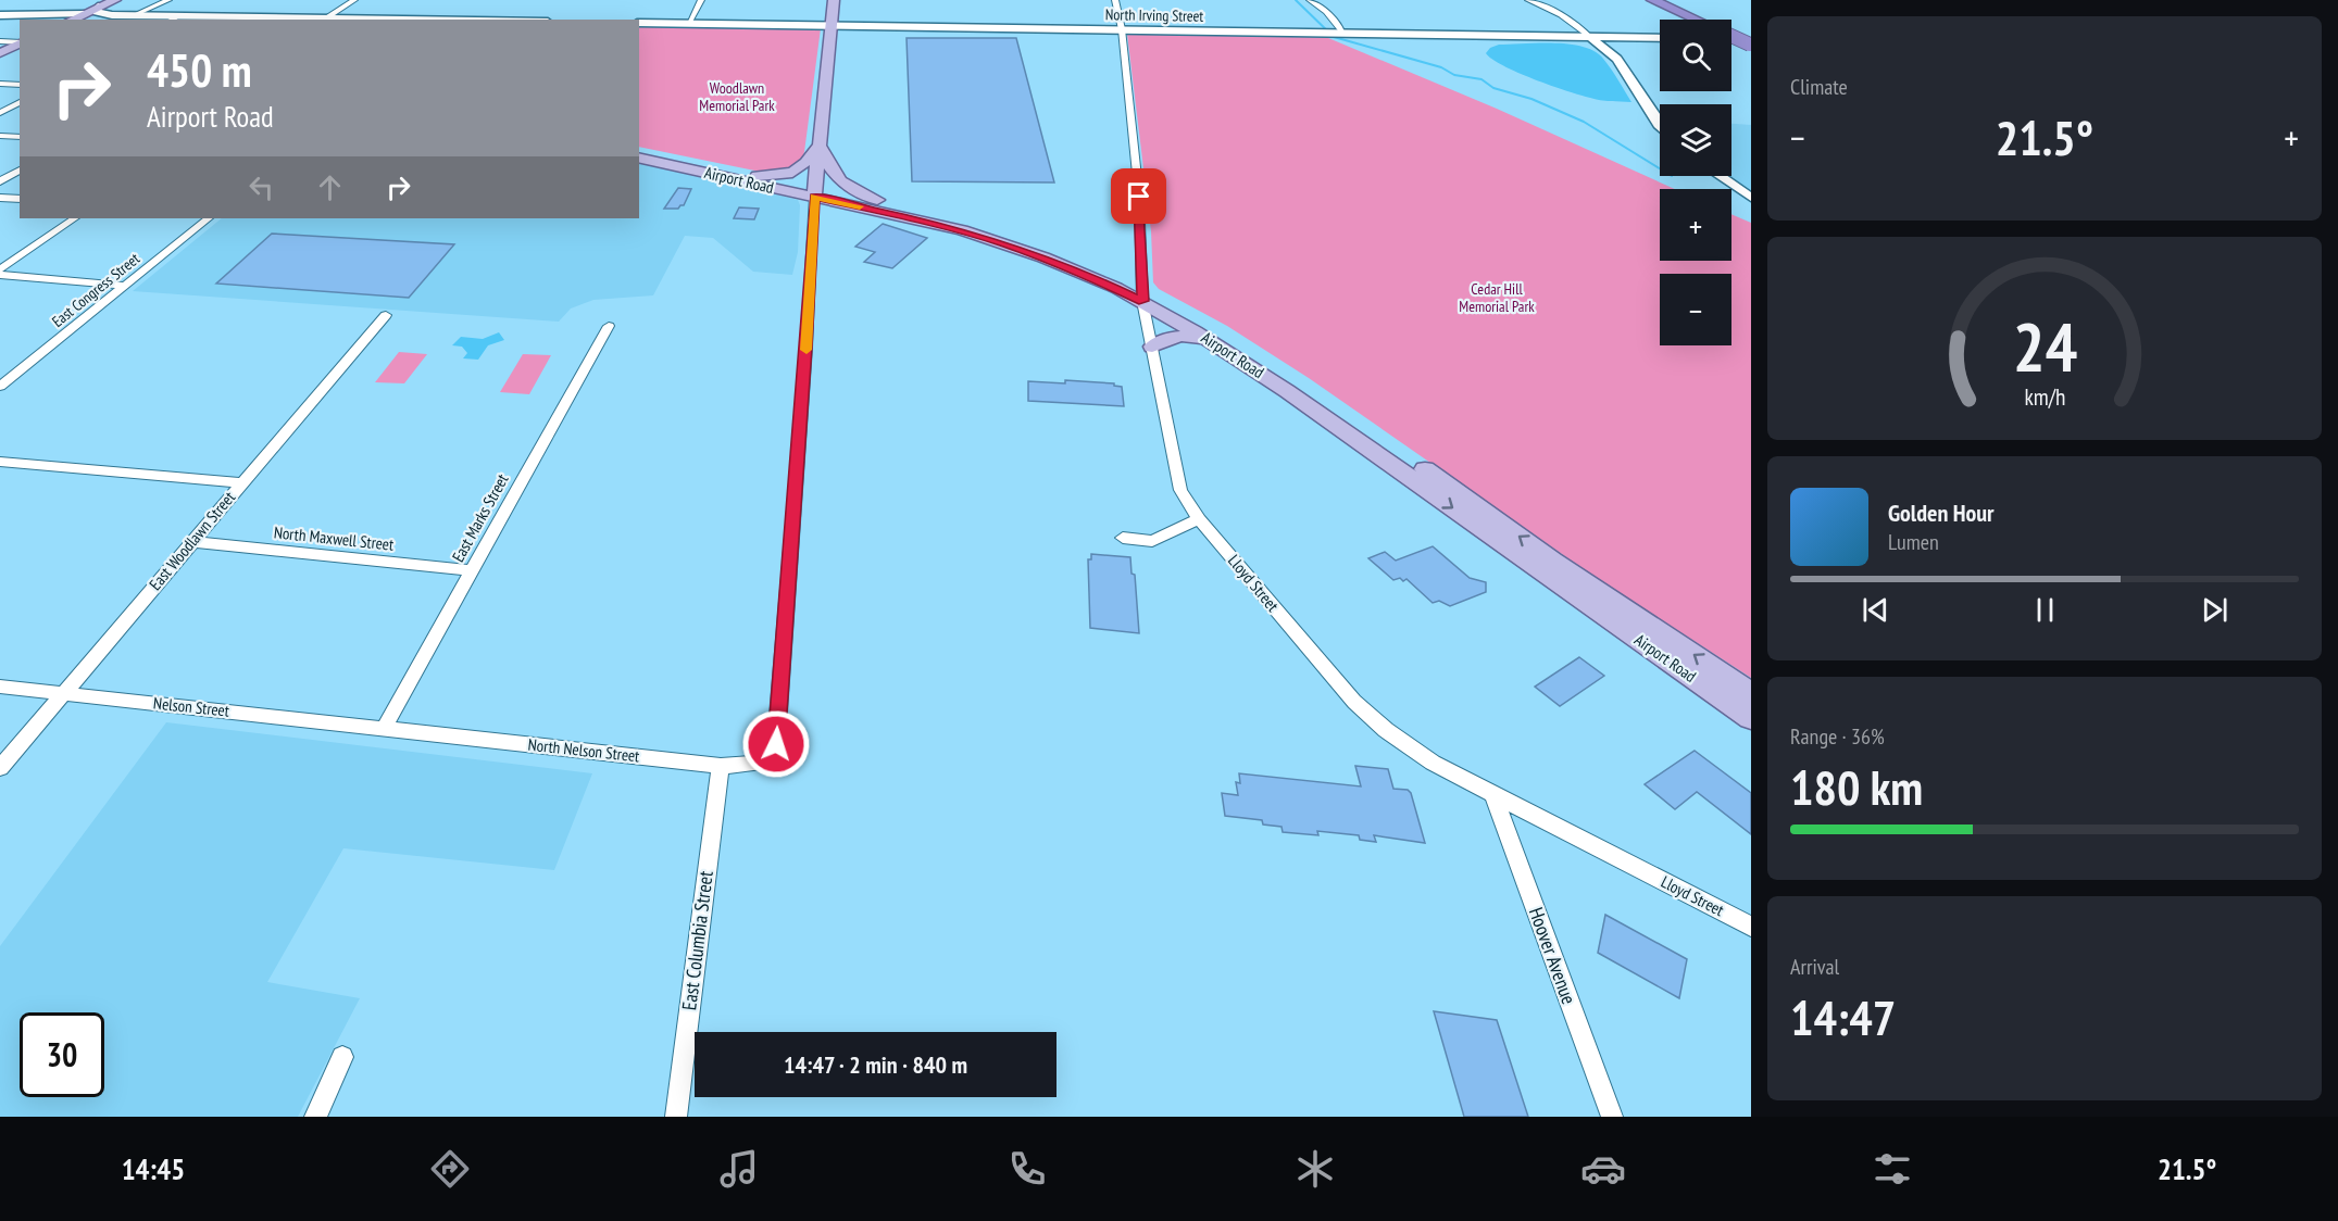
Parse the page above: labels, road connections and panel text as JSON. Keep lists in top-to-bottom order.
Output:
{
  "streets": {
    "main road": ["Airport Road"],
    "street": [
      "North Irving Street",
      "East Congress Street",
      "East Marks Street",
      "North Maxwell Street",
      "East Woodlawn Street",
      "Lloyd Street",
      "Nelson Street",
      "North Nelson Street",
      "East Columbia Street",
      "Hoover Avenue"
    ]
  },
  "crossings": [
    ["North Irving Street", "Lloyd Street"],
    ["Airport Road", "Lloyd Street"],
    ["Airport Road", "North Nelson Street"],
    ["East Marks Street", "North Maxwell Street"],
    ["East Marks Street", "Nelson Street"],
    ["East Marks Street", "North Nelson Street"],
    ["North Maxwell Street", "East Woodlawn Street"],
    ["East Woodlawn Street", "Nelson Street"],
    ["Lloyd Street", "Hoover Avenue"],
    ["Nelson Street", "North Nelson Street"],
    ["North Nelson Street", "East Columbia Street"]
  ],
  "parks": ["Woodlawn Memorial Park", "Cedar Hill Memorial Park"],
  "page": {
    "tile": [
      "Climate",
      ["Range · 36%", "180 km"],
      ["Arrival", "14:47"]
    ],
    "map_buttons": ["+", "−"],
    "turn": ["450 m", "Airport Road"],
    "heat": ["−", "21.5°", "+"],
    "song": ["Golden Hour", "Lumen"],
    "limit": "30",
    "trip": "14:47 · 2 min · 840 m",
    "tabs": ["14:45", "21.5°"],
    "gauge": ["24", "km/h"]
  }
}
